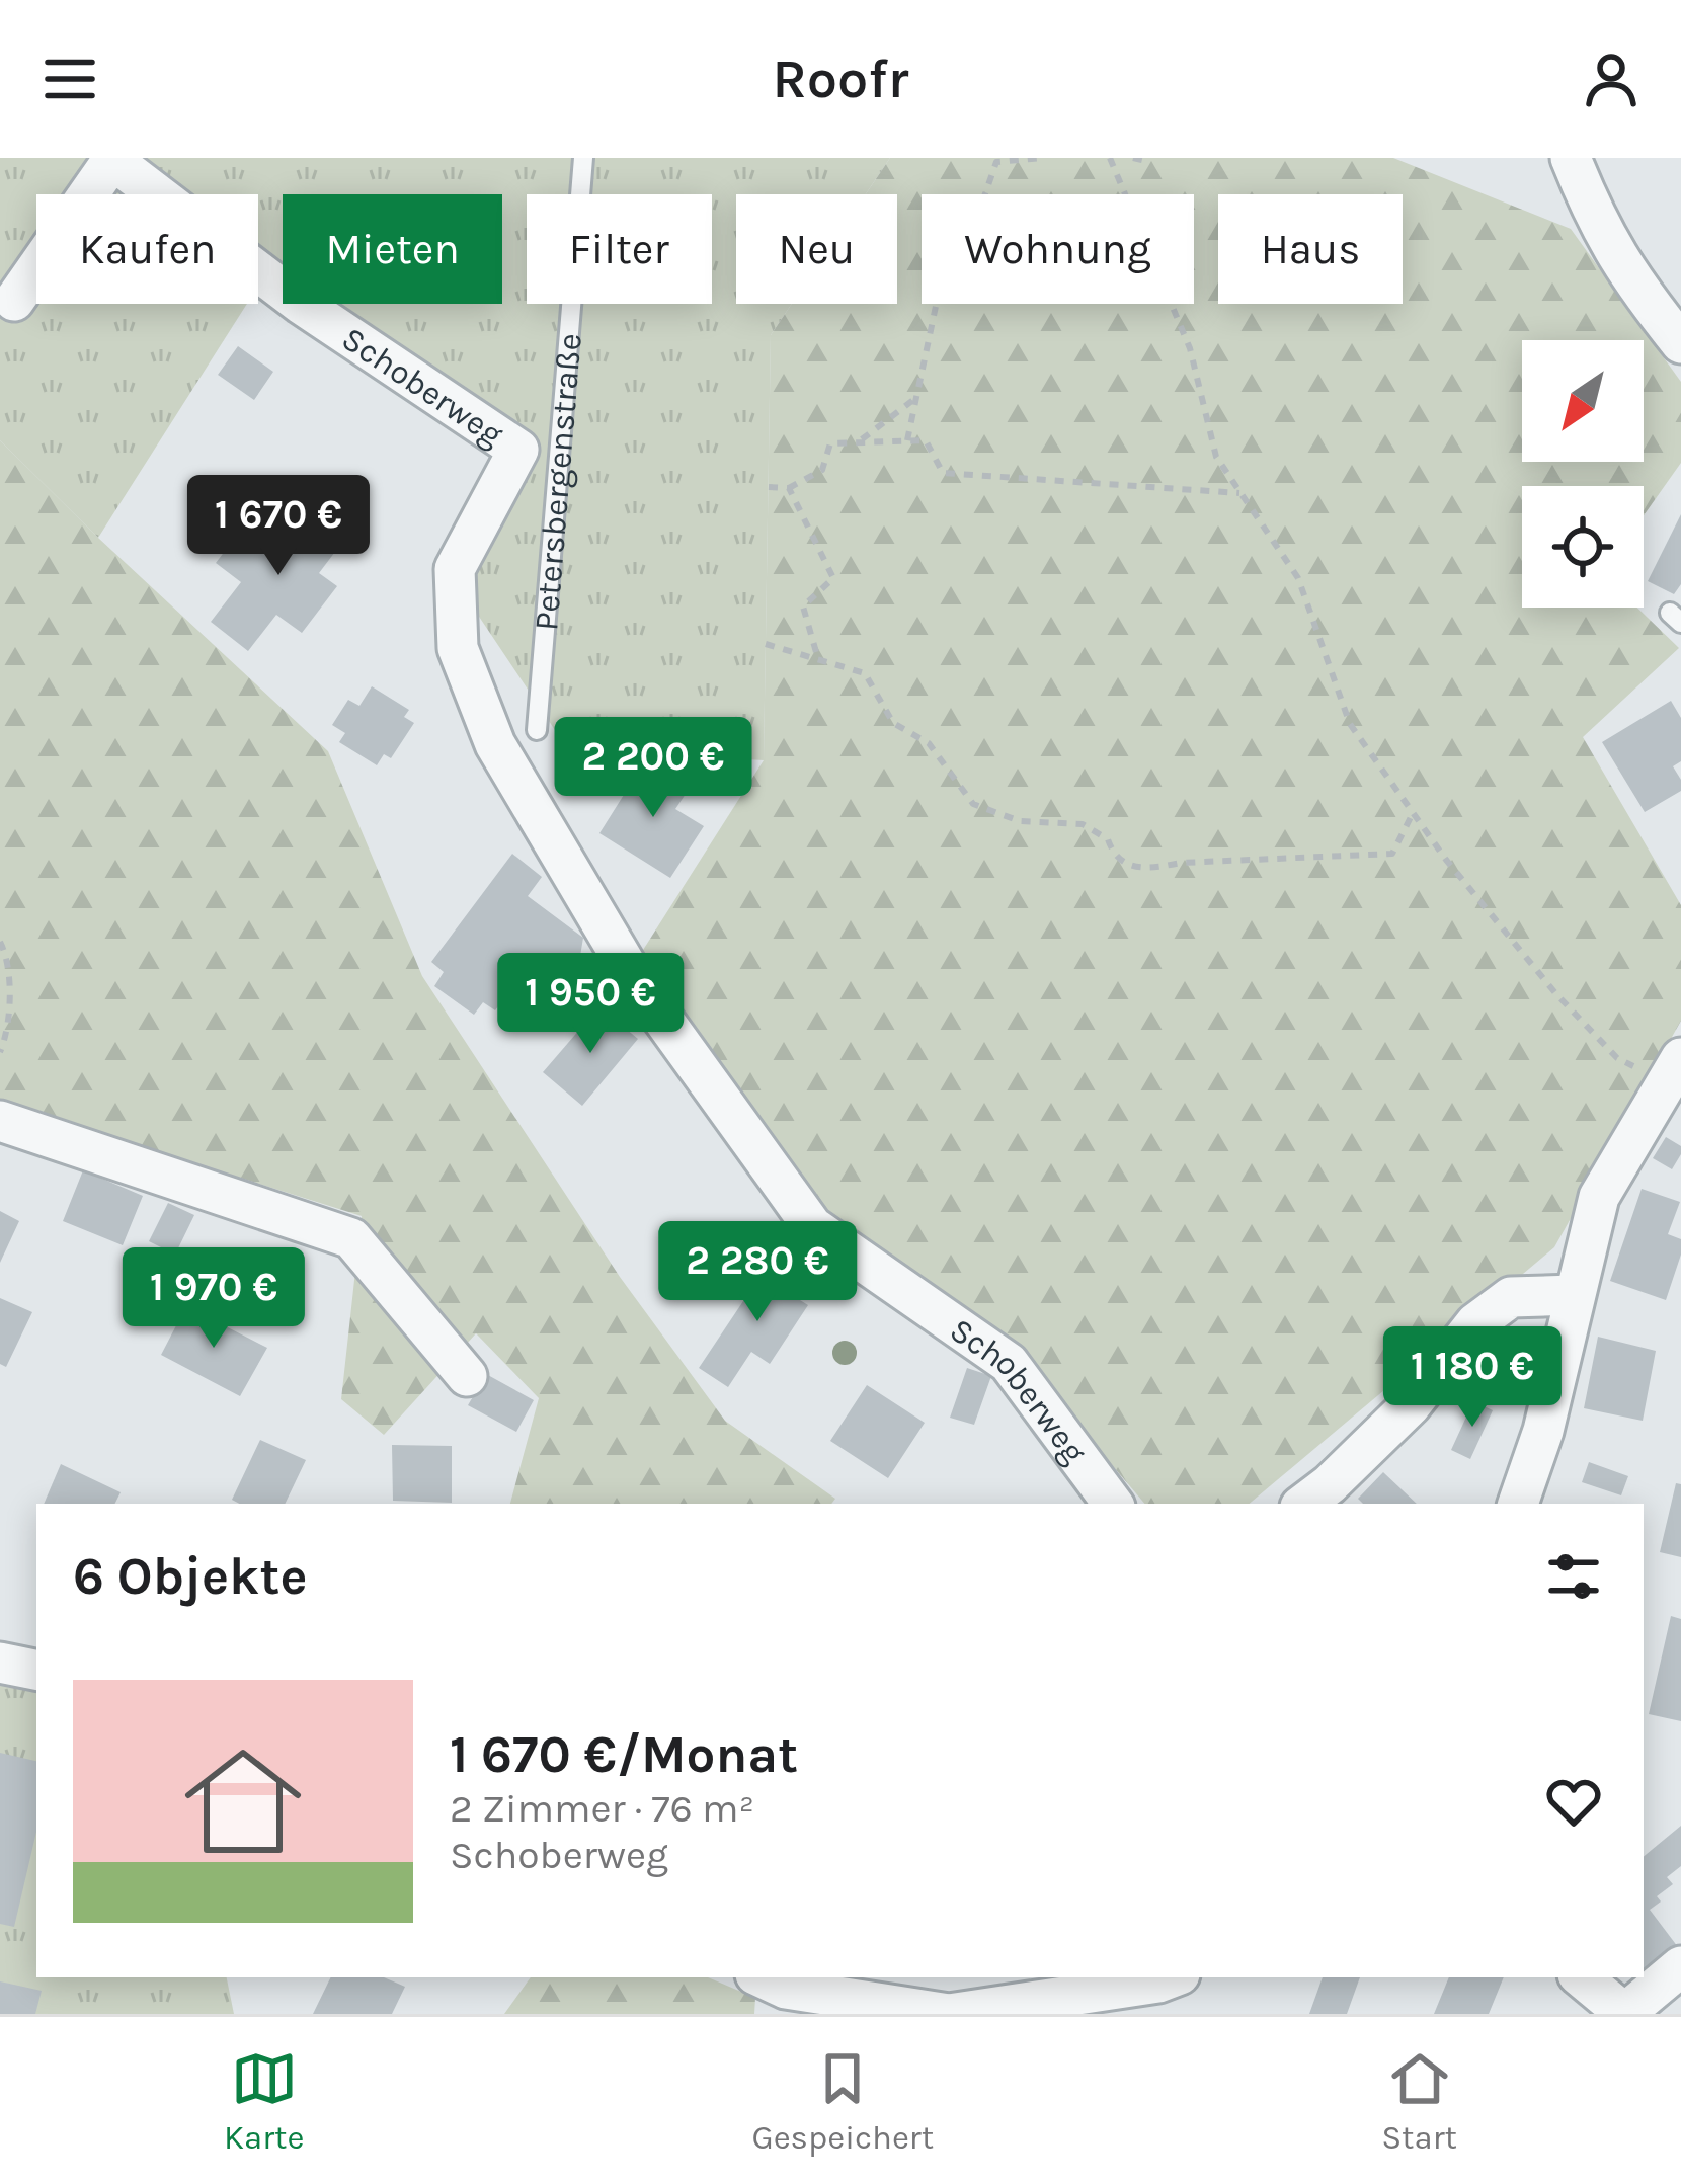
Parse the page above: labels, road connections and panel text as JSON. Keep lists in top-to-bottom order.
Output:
{
  "streets": {
    "street": ["Schoberweg"],
    "lane": ["Petersbergenstraße"]
  },
  "north": "bottom left",
  "page": {
    "header": "Roofr",
    "chip": [
      "Kaufen",
      "Mieten",
      "Filter",
      "Neu",
      "Wohnung",
      "Haus"
    ],
    "price": [
      "1 670 €",
      "2 200 €",
      "1 950 €",
      "2 280 €",
      "1 970 €",
      "1 180 €"
    ],
    "heading": "6 Objekte",
    "list": [
      {
        "name": "1 670 €/Monat",
        "note": "2 Zimmer · 76 m² · Schoberweg"
      }
    ],
    "tabs": ["Karte", "Gespeichert", "Start"]
  }
}
